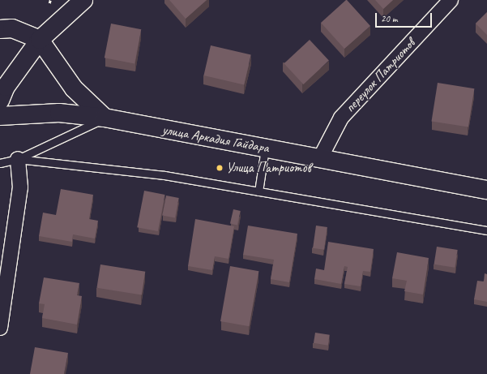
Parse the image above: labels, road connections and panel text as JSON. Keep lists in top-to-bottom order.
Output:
{
  "streets": {
    "main road": ["улица Аркадия Гайдара"],
    "street": ["переулок Патриотов"]
  },
  "crossings": [
    ["переулок Патриотов", "улица Аркадия Гайдара"]
  ],
  "places": ["Улица Патриотов"],
  "scale_bar": "20 m"
}
